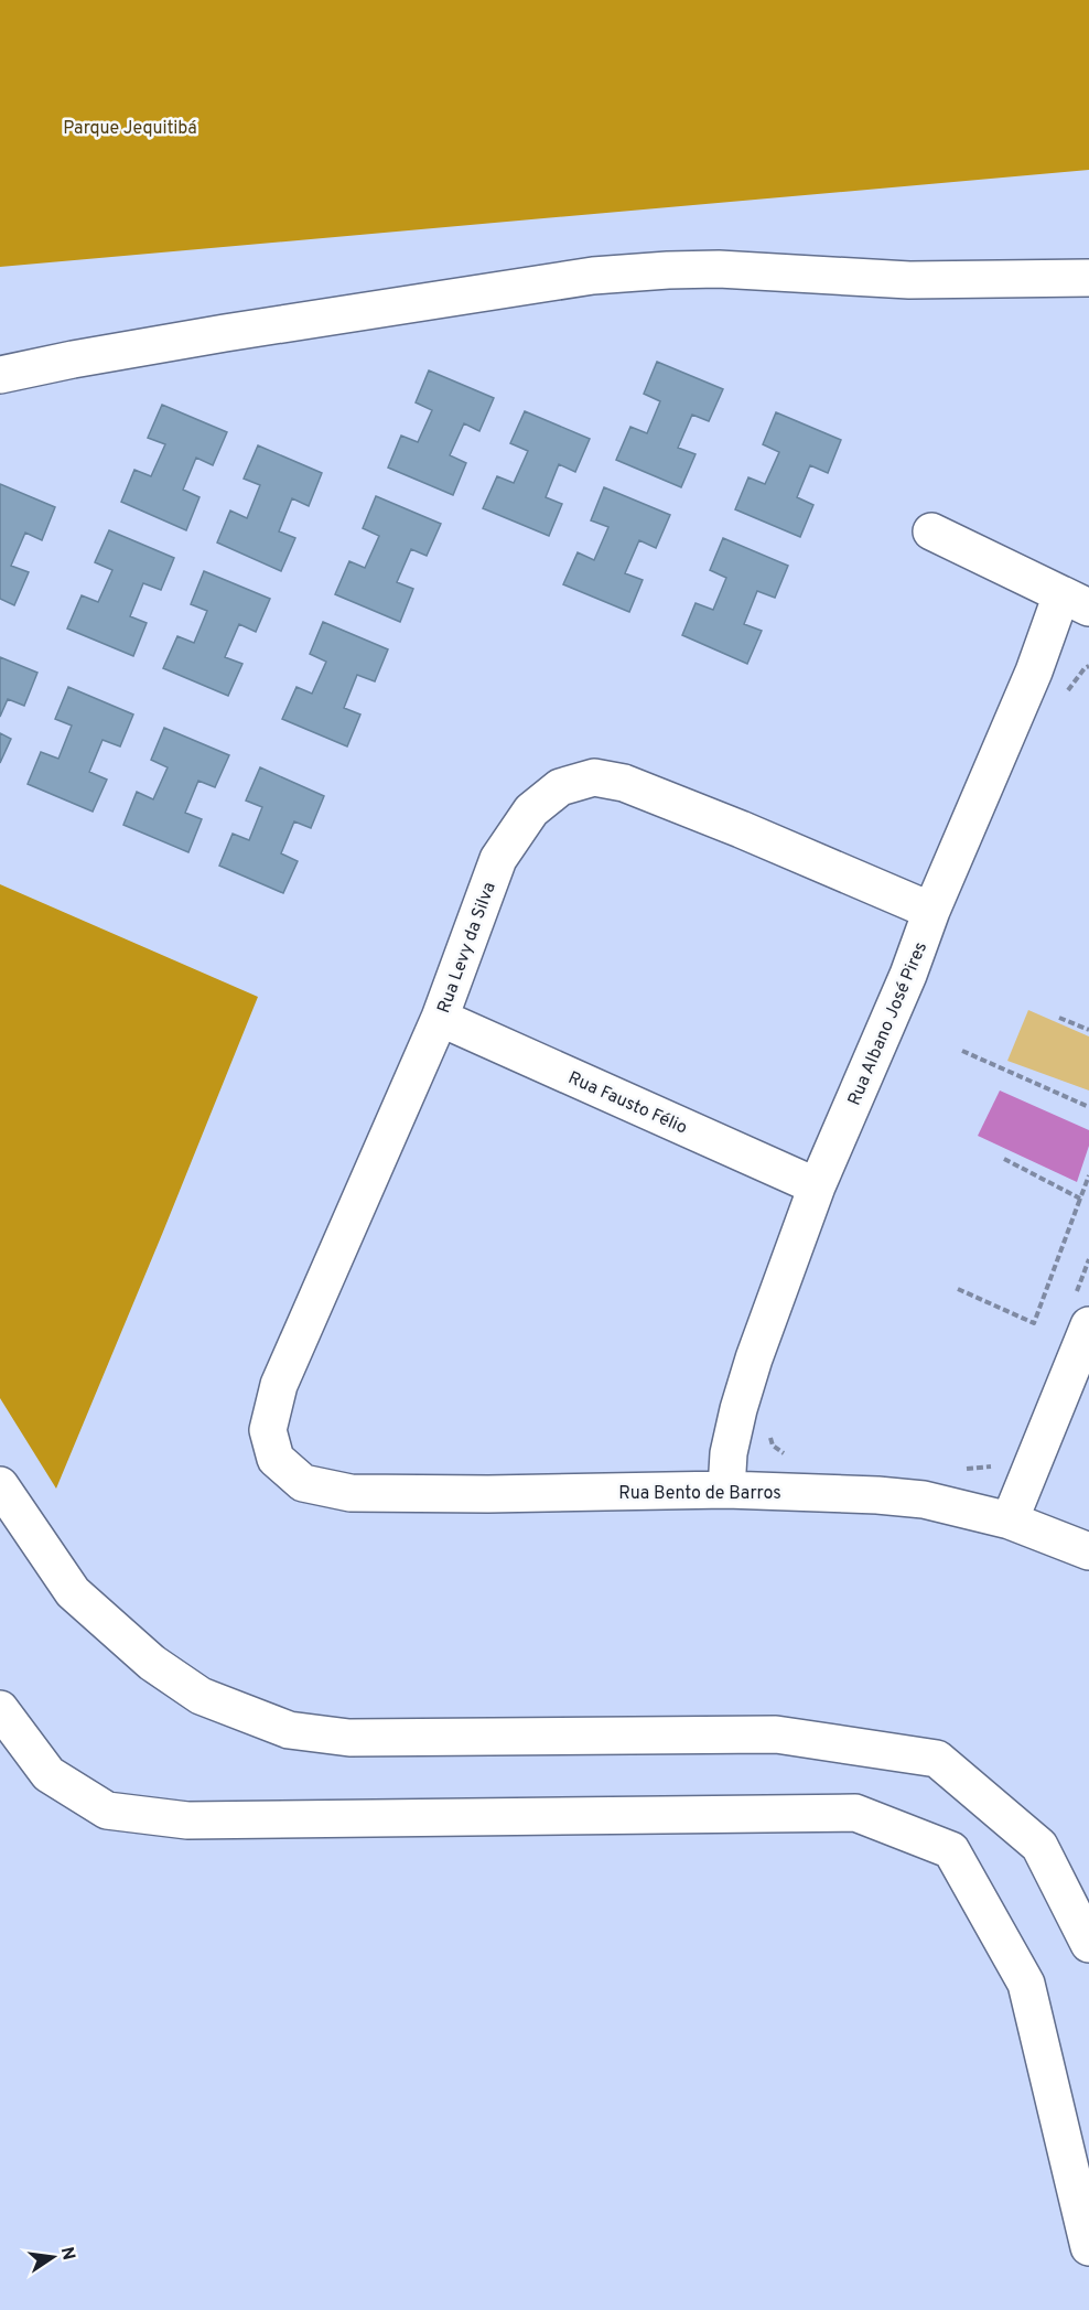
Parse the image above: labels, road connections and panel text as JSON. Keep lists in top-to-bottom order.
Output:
{
  "streets": {
    "street": [
      "Rua Levy da Silva",
      "Rua Albano José Pires",
      "Rua Fausto Félio",
      "Rua Bento de Barros"
    ]
  },
  "crossings": [
    ["Rua Levy da Silva", "Rua Albano José Pires"],
    ["Rua Levy da Silva", "Rua Fausto Félio"],
    ["Rua Levy da Silva", "Rua Bento de Barros"],
    ["Rua Albano José Pires", "Rua Fausto Félio"],
    ["Rua Albano José Pires", "Rua Bento de Barros"]
  ],
  "parks": ["Parque Jequitibá"],
  "north": "right"
}
